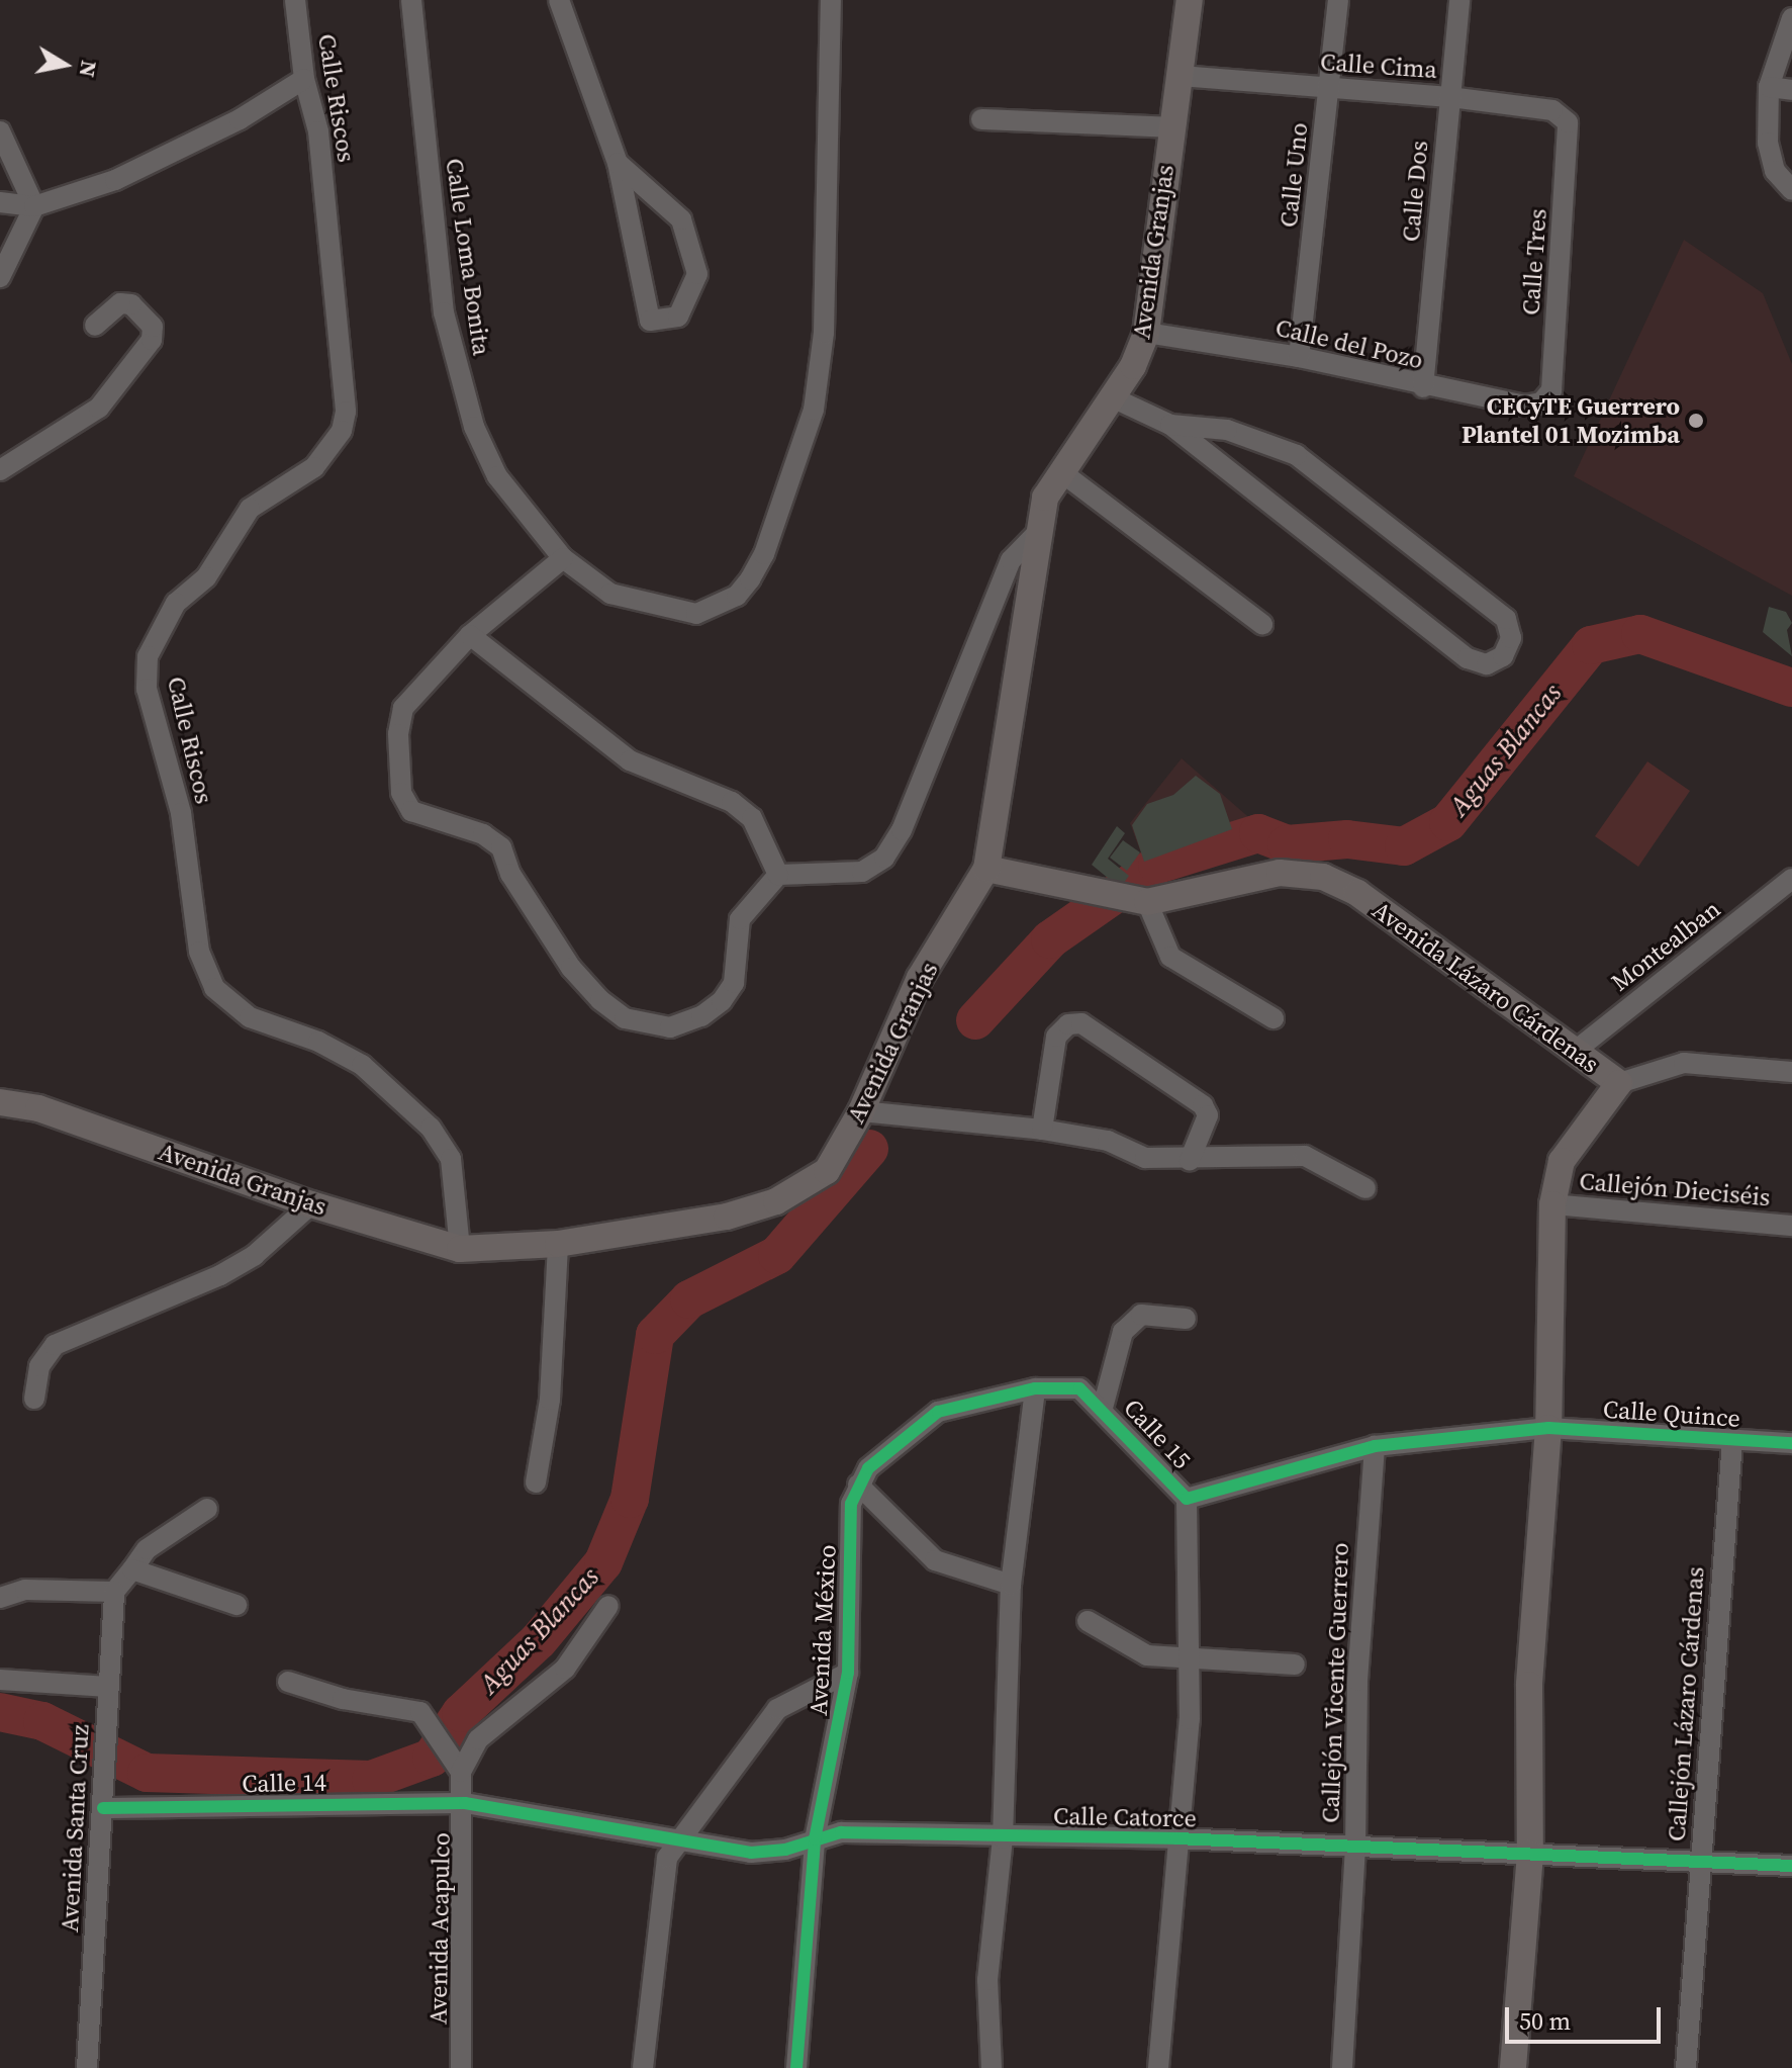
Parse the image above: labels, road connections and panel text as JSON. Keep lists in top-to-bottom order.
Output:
{
  "streets": {
    "main road": ["Avenida Granjas", "Avenida Lázaro Cárdenas"],
    "street": [
      "Calle Cima",
      "Calle Riscos",
      "Calle Uno",
      "Calle Dos",
      "Calle Loma Bonita",
      "Calle Tres",
      "Calle del Pozo",
      "Montealban",
      "Callejón Dieciséis",
      "Calle Quince",
      "Calle 15",
      "Avenida México",
      "Callejón Vicente Guerrero",
      "Callejón Lázaro Cárdenas",
      "Calle 14",
      "Calle Catorce",
      "Avenida Santa Cruz",
      "Avenida Acapulco"
    ]
  },
  "crossings": [
    ["Calle Cima", "Calle Uno"],
    ["Calle Cima", "Calle Dos"],
    ["Calle Cima", "Avenida Granjas"],
    ["Calle Cima", "Calle Tres"],
    ["Calle Riscos", "Avenida Granjas"],
    ["Calle Uno", "Calle del Pozo"],
    ["Calle Dos", "Calle del Pozo"],
    ["Avenida Granjas", "Calle del Pozo"],
    ["Avenida Granjas", "Avenida Lázaro Cárdenas"],
    ["Calle Tres", "Calle del Pozo"],
    ["Montealban", "Avenida Lázaro Cárdenas"],
    ["Avenida Lázaro Cárdenas", "Callejón Dieciséis"],
    ["Avenida Lázaro Cárdenas", "Calle Quince"],
    ["Avenida Lázaro Cárdenas", "Calle 15"],
    ["Avenida Lázaro Cárdenas", "Calle Catorce"],
    ["Calle Quince", "Calle 15"],
    ["Calle Quince", "Callejón Lázaro Cárdenas"],
    ["Calle 15", "Avenida México"],
    ["Calle 15", "Callejón Vicente Guerrero"],
    ["Avenida México", "Calle Catorce"],
    ["Callejón Vicente Guerrero", "Calle Catorce"],
    ["Callejón Lázaro Cárdenas", "Calle Catorce"],
    ["Calle 14", "Calle Catorce"],
    ["Calle 14", "Avenida Santa Cruz"],
    ["Calle 14", "Avenida Acapulco"],
    ["Calle Catorce", "Avenida Acapulco"]
  ],
  "water": ["Aguas Blancas"],
  "places": ["CECyTE Guerrero Plantel 01 Mozimba"],
  "scale_bar": "50 m",
  "north": "right"
}
